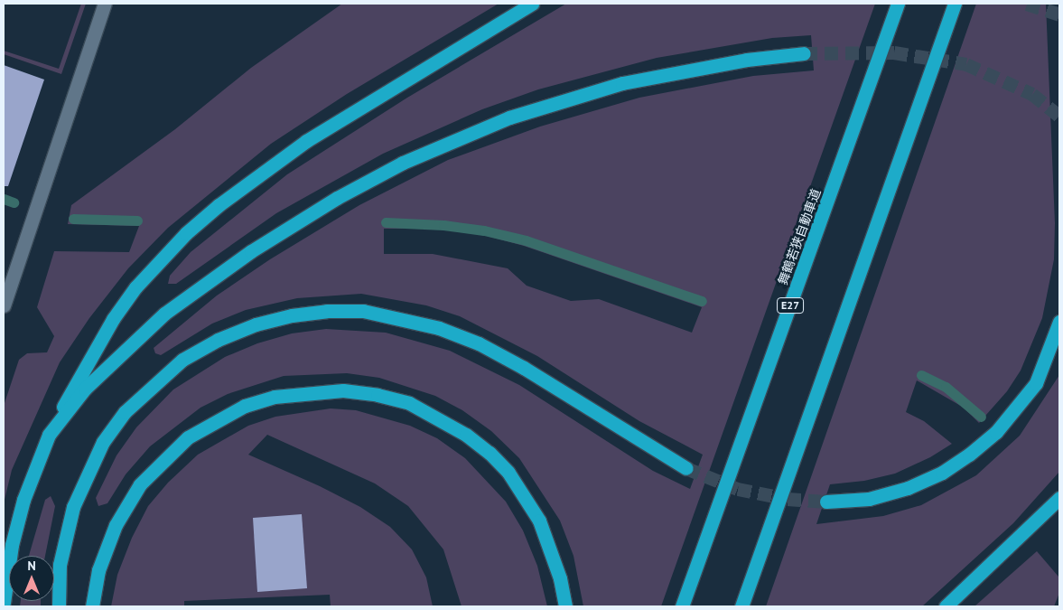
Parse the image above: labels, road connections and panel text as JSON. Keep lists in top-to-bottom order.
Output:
{
  "streets": {
    "highway": ["舞鶴若狭自動車道", "E27"]
  },
  "north": "top"
}
